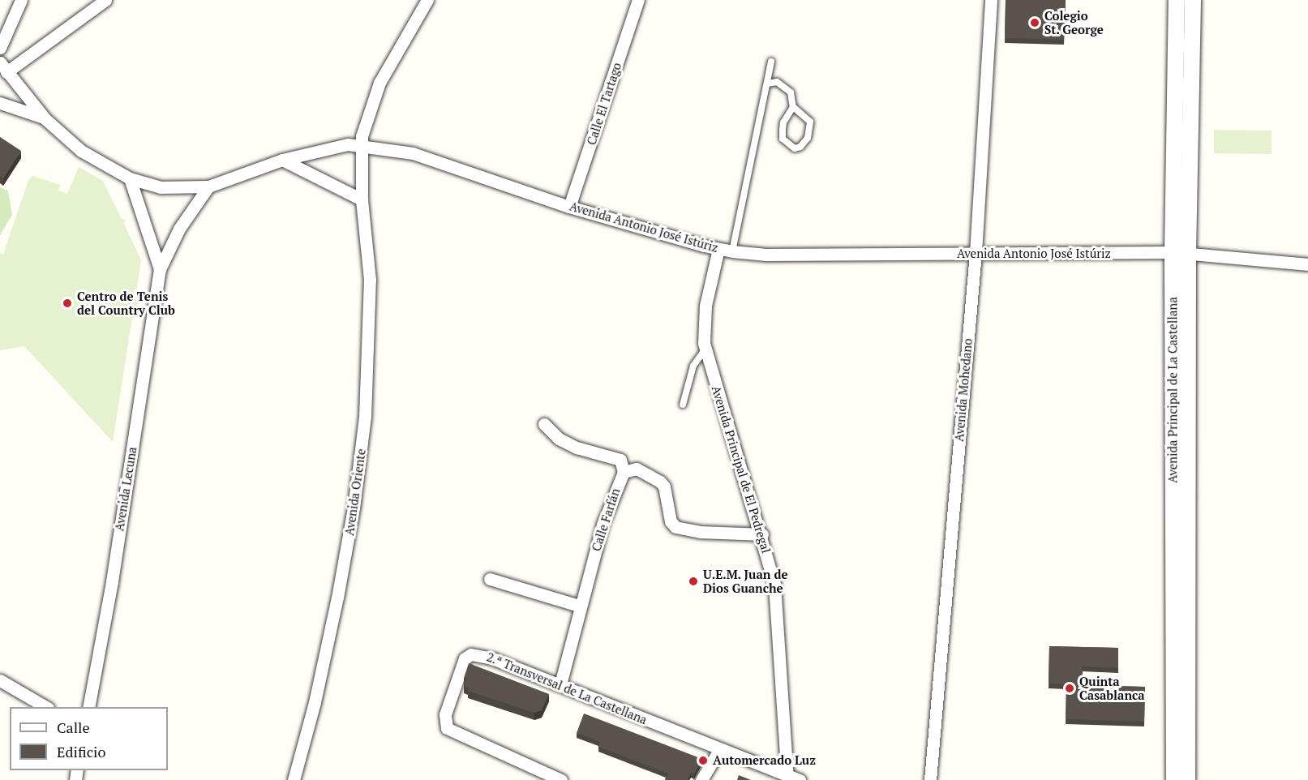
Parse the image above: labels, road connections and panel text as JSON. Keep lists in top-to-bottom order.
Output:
{
  "streets": {
    "street": [
      "Calle El Tartago",
      "Avenida Antonio José Istúriz",
      "Avenida Mohedano",
      "Avenida Principal de La Castellana",
      "Avenida Principal de El Pedregal",
      "Avenida Lecuna",
      "Avenida Oriente",
      "Calle Farfán",
      "2.ª Transversal de La Castellana"
    ]
  },
  "crossings": [
    ["Calle El Tartago", "Avenida Antonio José Istúriz"],
    ["Avenida Antonio José Istúriz", "Avenida Mohedano"],
    ["Avenida Antonio José Istúriz", "Avenida Principal de La Castellana"],
    ["Avenida Antonio José Istúriz", "Avenida Principal de El Pedregal"],
    ["Avenida Antonio José Istúriz", "Avenida Lecuna"],
    ["Avenida Antonio José Istúriz", "Avenida Oriente"],
    ["Avenida Principal de El Pedregal", "Calle Farfán"],
    ["Avenida Principal de El Pedregal", "2.ª Transversal de La Castellana"],
    ["Calle Farfán", "2.ª Transversal de La Castellana"]
  ],
  "places": [
    "Colegio St. George",
    "Centro de Tenis del Country Club",
    "U.E.M. Juan de Dios Guanche",
    "Quinta Casablanca",
    "Automercado Luz"
  ],
  "legend": ["Calle", "Edificio"]
}
